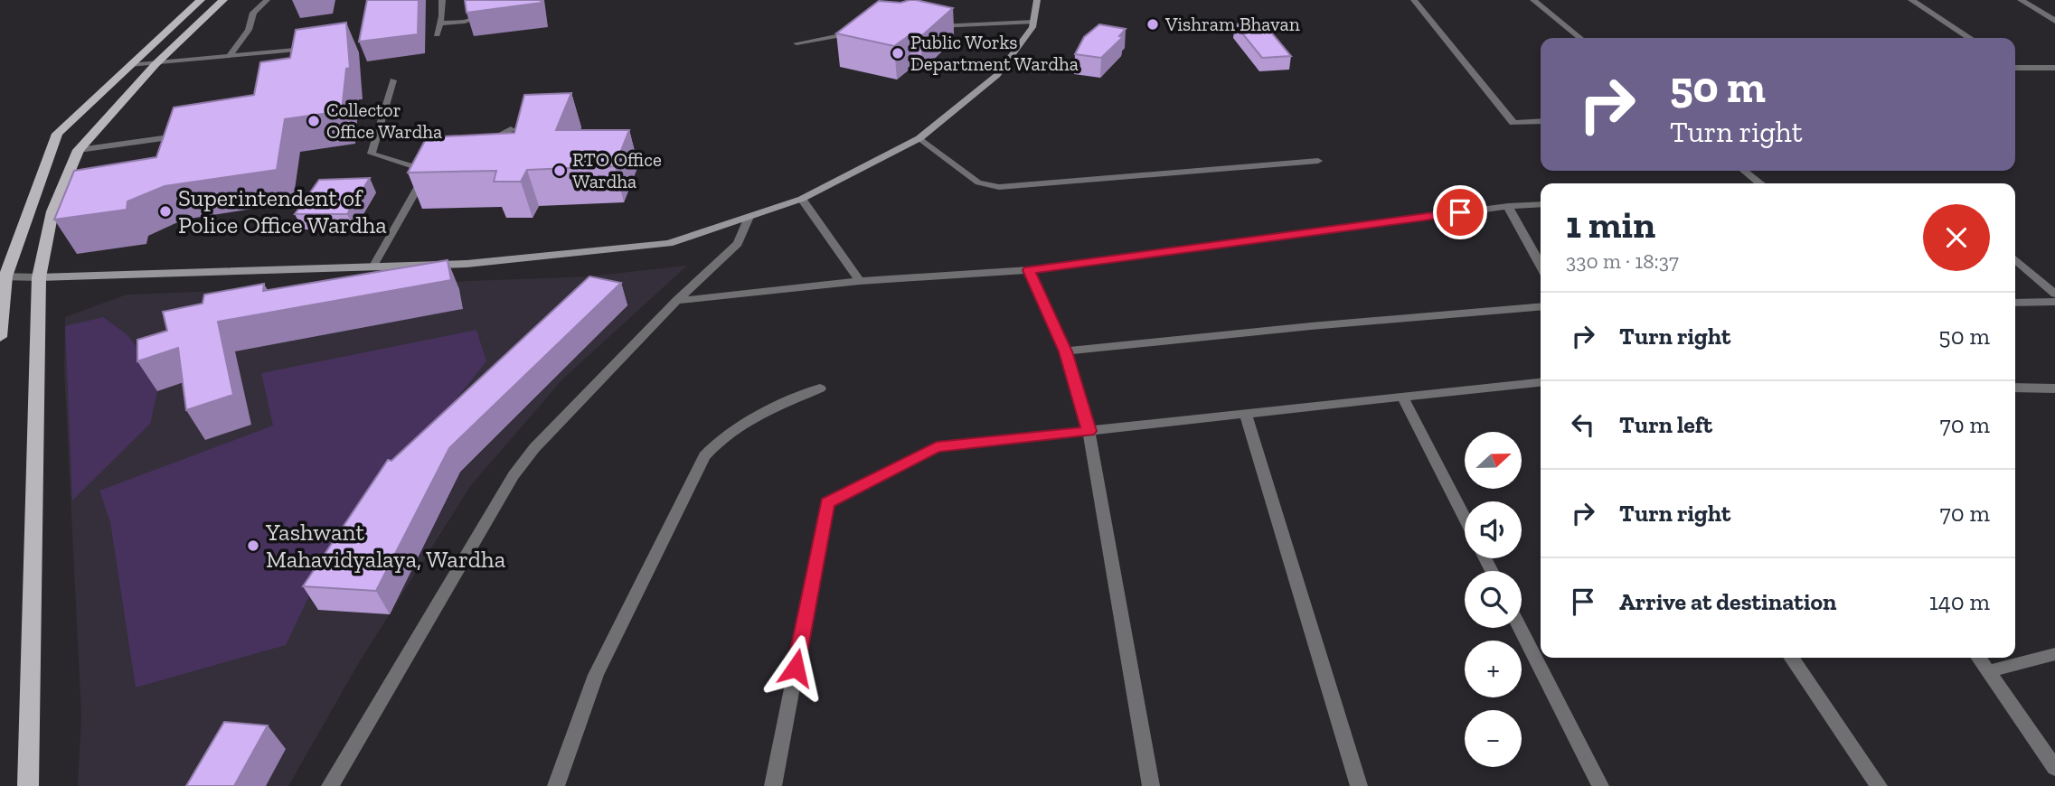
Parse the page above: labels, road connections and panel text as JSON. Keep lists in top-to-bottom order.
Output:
{
  "places": [
    "Vishram Bhavan",
    "Public Works Department Wardha",
    "Collector Office Wardha",
    "RTO Office Wardha",
    "Superintendent of Police Office Wardha",
    "Yashwant Mahavidyalaya, Wardha"
  ],
  "north": "right",
  "page": {
    "turn": ["50 m", "Turn right"],
    "heading": ["1 min", "330 m · 18:37"],
    "list": [
      {
        "name": "Turn right",
        "value": "50 m"
      },
      {
        "name": "Turn left",
        "value": "70 m"
      },
      {
        "name": "Turn right",
        "value": "70 m"
      },
      {
        "name": "Arrive at destination",
        "value": "140 m"
      }
    ],
    "map_buttons": ["+", "−"]
  }
}
